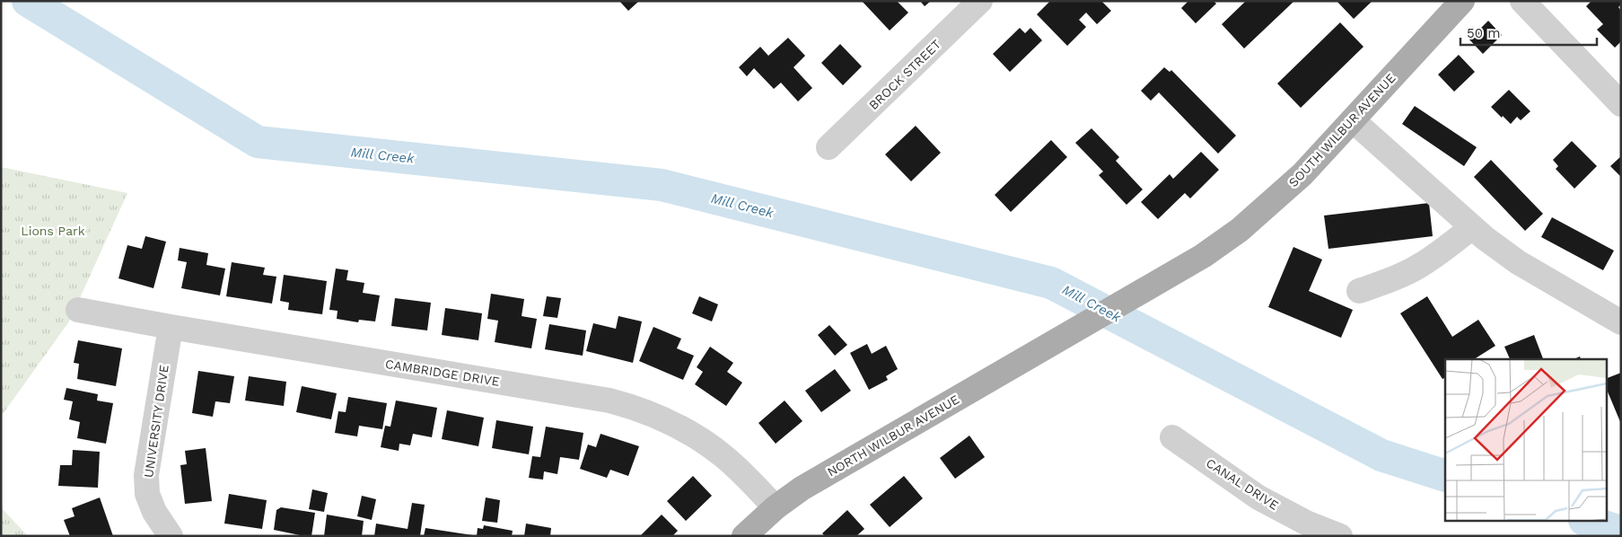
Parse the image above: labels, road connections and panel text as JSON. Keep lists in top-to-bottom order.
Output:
{
  "streets": {
    "main road": ["SOUTH WILBUR AVENUE", "NORTH WILBUR AVENUE"],
    "street": [
      "BROCK STREET",
      "CAMBRIDGE DRIVE",
      "UNIVERSITY DRIVE",
      "CANAL DRIVE"
    ]
  },
  "crossings": [
    ["SOUTH WILBUR AVENUE", "NORTH WILBUR AVENUE"],
    ["CAMBRIDGE DRIVE", "UNIVERSITY DRIVE"],
    ["CAMBRIDGE DRIVE", "NORTH WILBUR AVENUE"]
  ],
  "water": ["Mill Creek"],
  "parks": ["Lions Park"],
  "scale_bar": "50 m"
}
